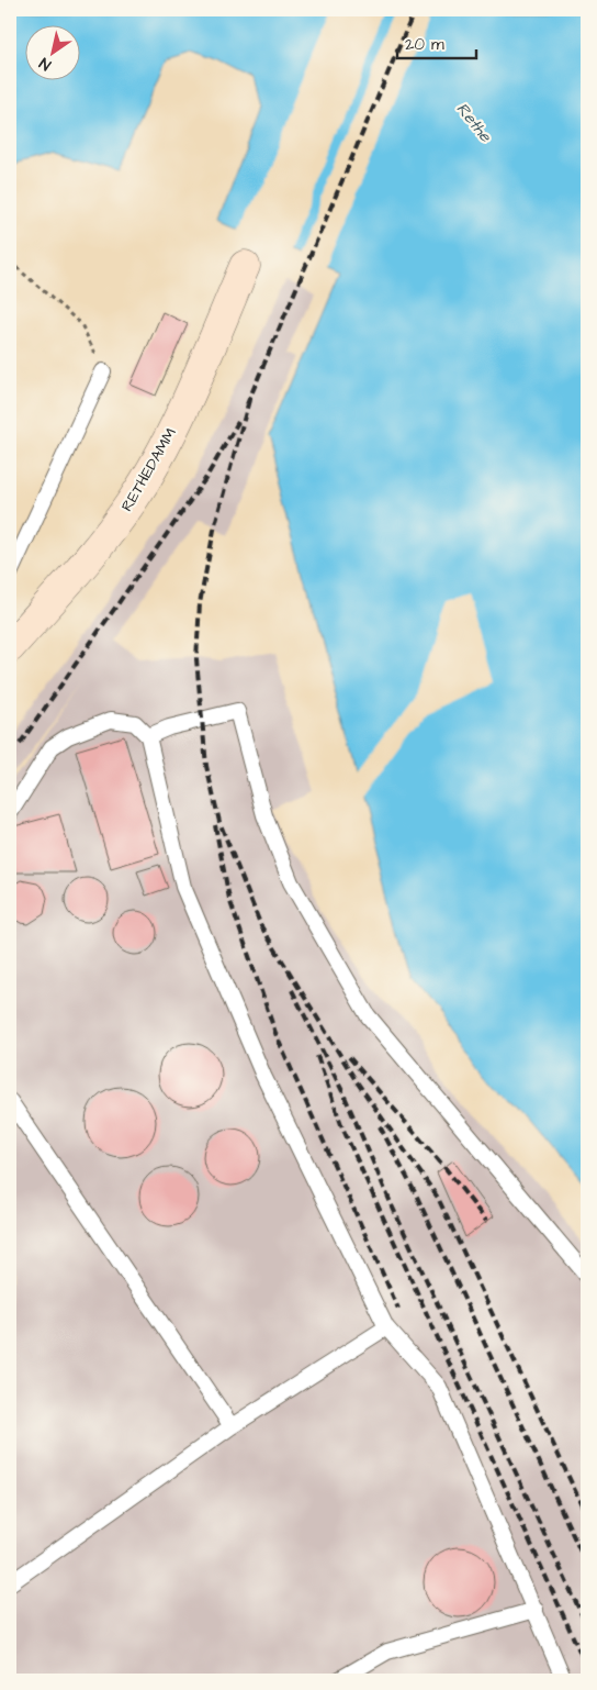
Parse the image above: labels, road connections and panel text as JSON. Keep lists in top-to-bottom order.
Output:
{
  "streets": {
    "main road": ["RETHEDAMM"]
  },
  "water": ["Rethe"],
  "scale_bar": "20 m",
  "north": "bottom left"
}
